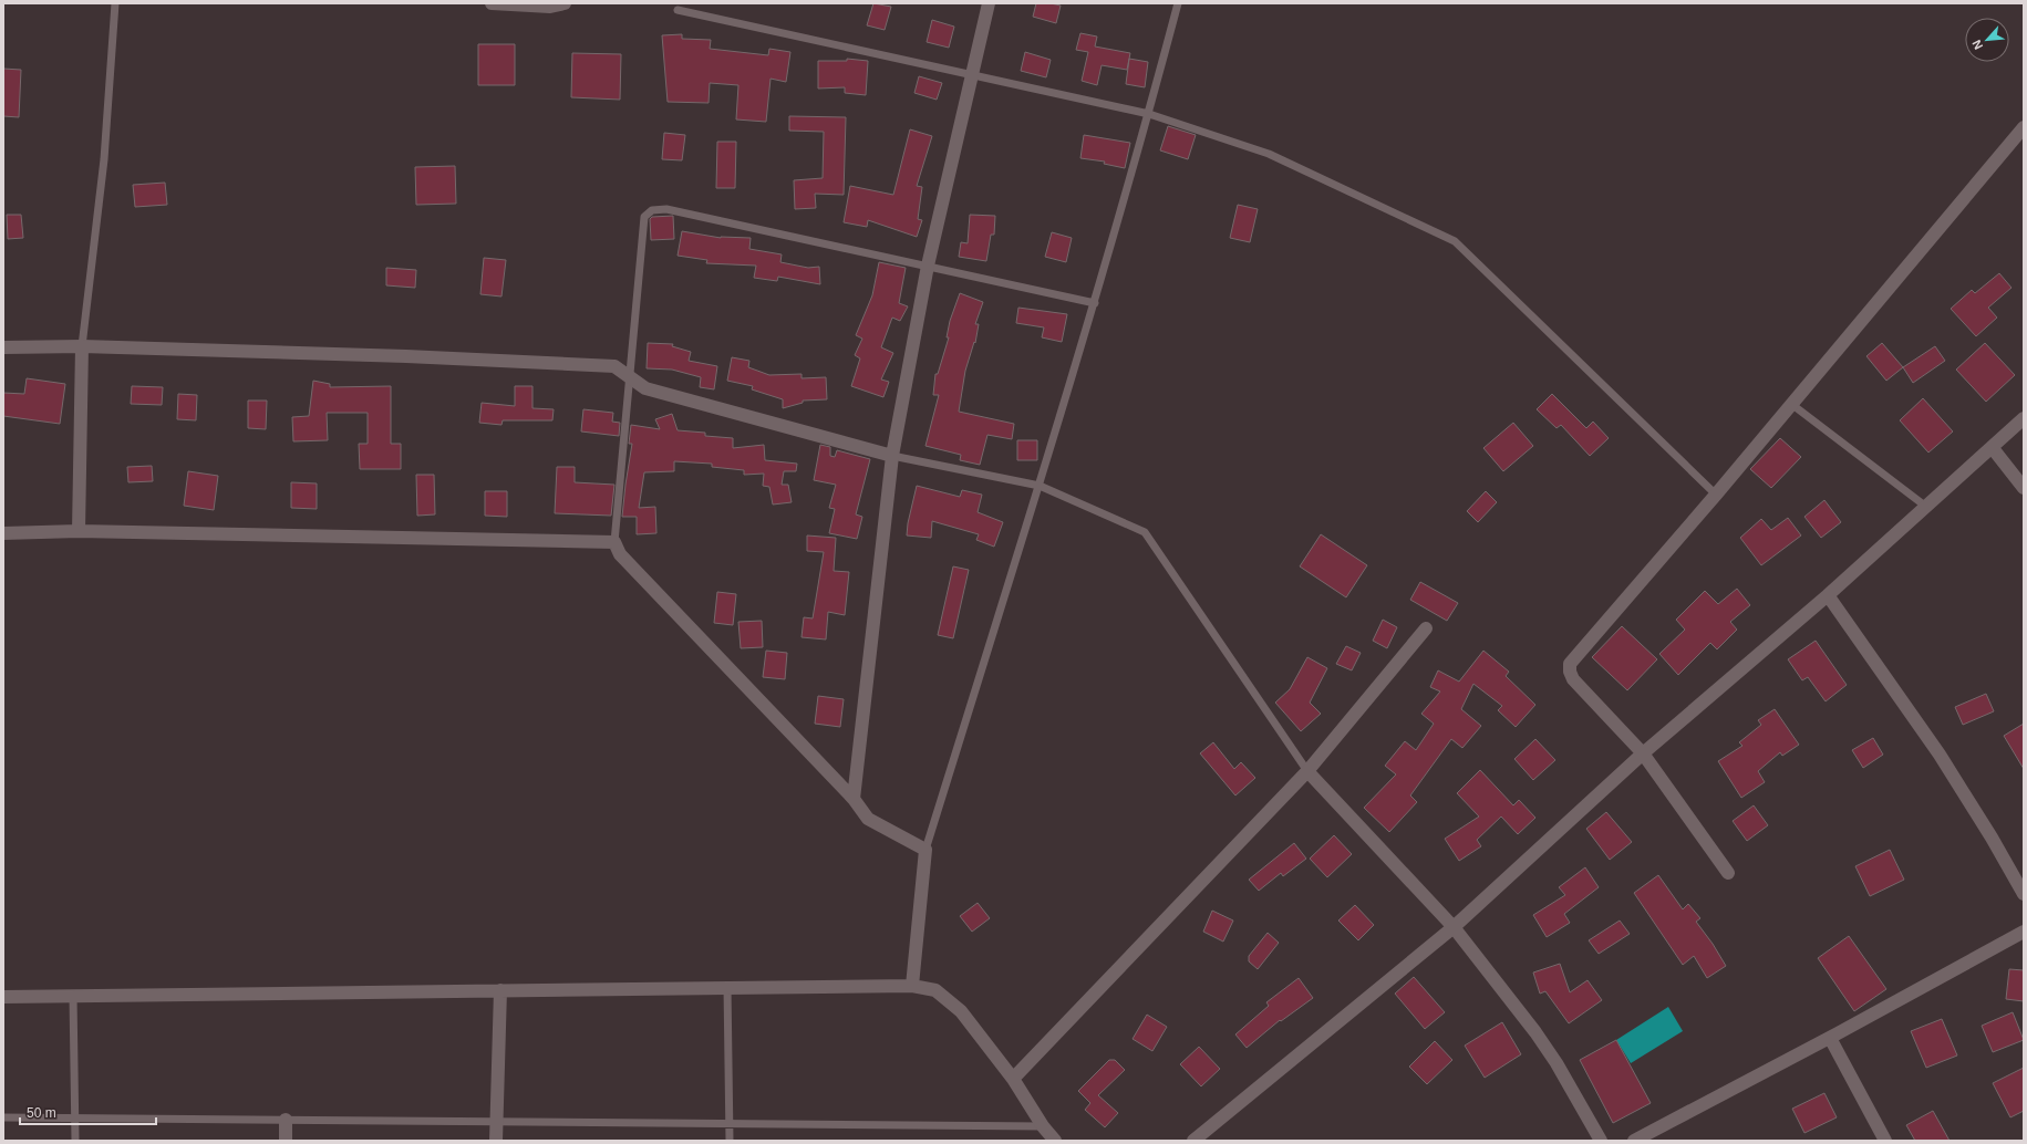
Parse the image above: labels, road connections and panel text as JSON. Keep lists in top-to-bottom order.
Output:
{
  "scale_bar": "50 m",
  "north": "bottom left"
}
